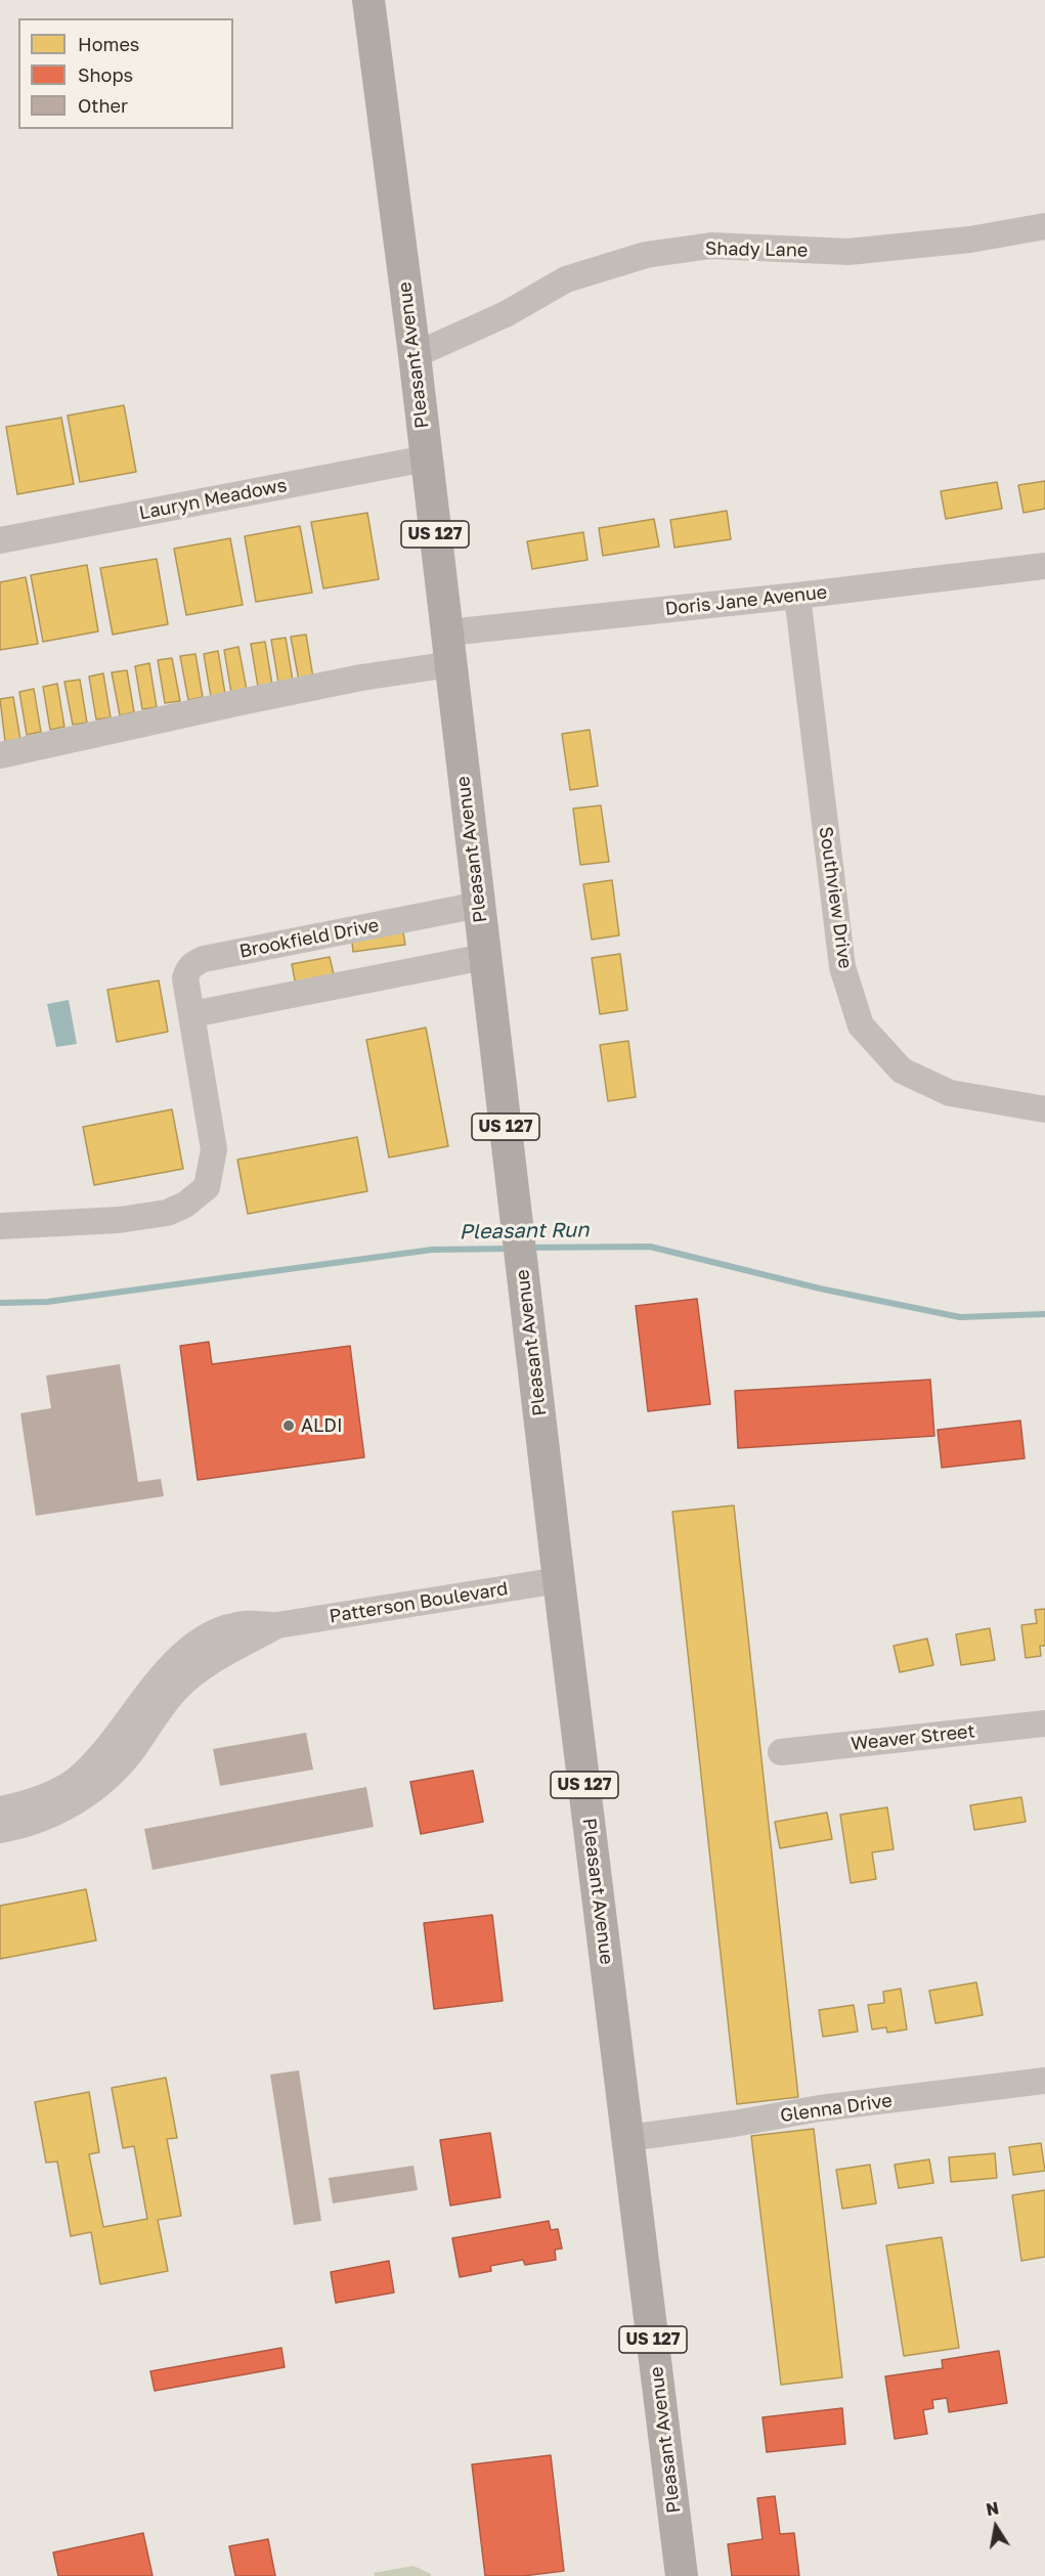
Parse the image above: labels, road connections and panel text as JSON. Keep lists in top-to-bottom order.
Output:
{
  "streets": {
    "main road": ["Pleasant Avenue", "US 127"],
    "street": [
      "Shady Lane",
      "Lauryn Meadows",
      "Doris Jane Avenue",
      "Southview Drive",
      "Brookfield Drive",
      "Patterson Boulevard",
      "Weaver Street",
      "Glenna Drive"
    ]
  },
  "crossings": [
    ["Shady Lane", "Pleasant Avenue"],
    ["Pleasant Avenue", "Lauryn Meadows"],
    ["Pleasant Avenue", "Doris Jane Avenue"],
    ["Pleasant Avenue", "Brookfield Drive"],
    ["Pleasant Avenue", "Patterson Boulevard"],
    ["Pleasant Avenue", "Glenna Drive"],
    ["Doris Jane Avenue", "Southview Drive"]
  ],
  "water": ["Pleasant Run"],
  "places": ["ALDI"],
  "legend": ["Homes", "Shops", "Other"],
  "north": "top"
}
